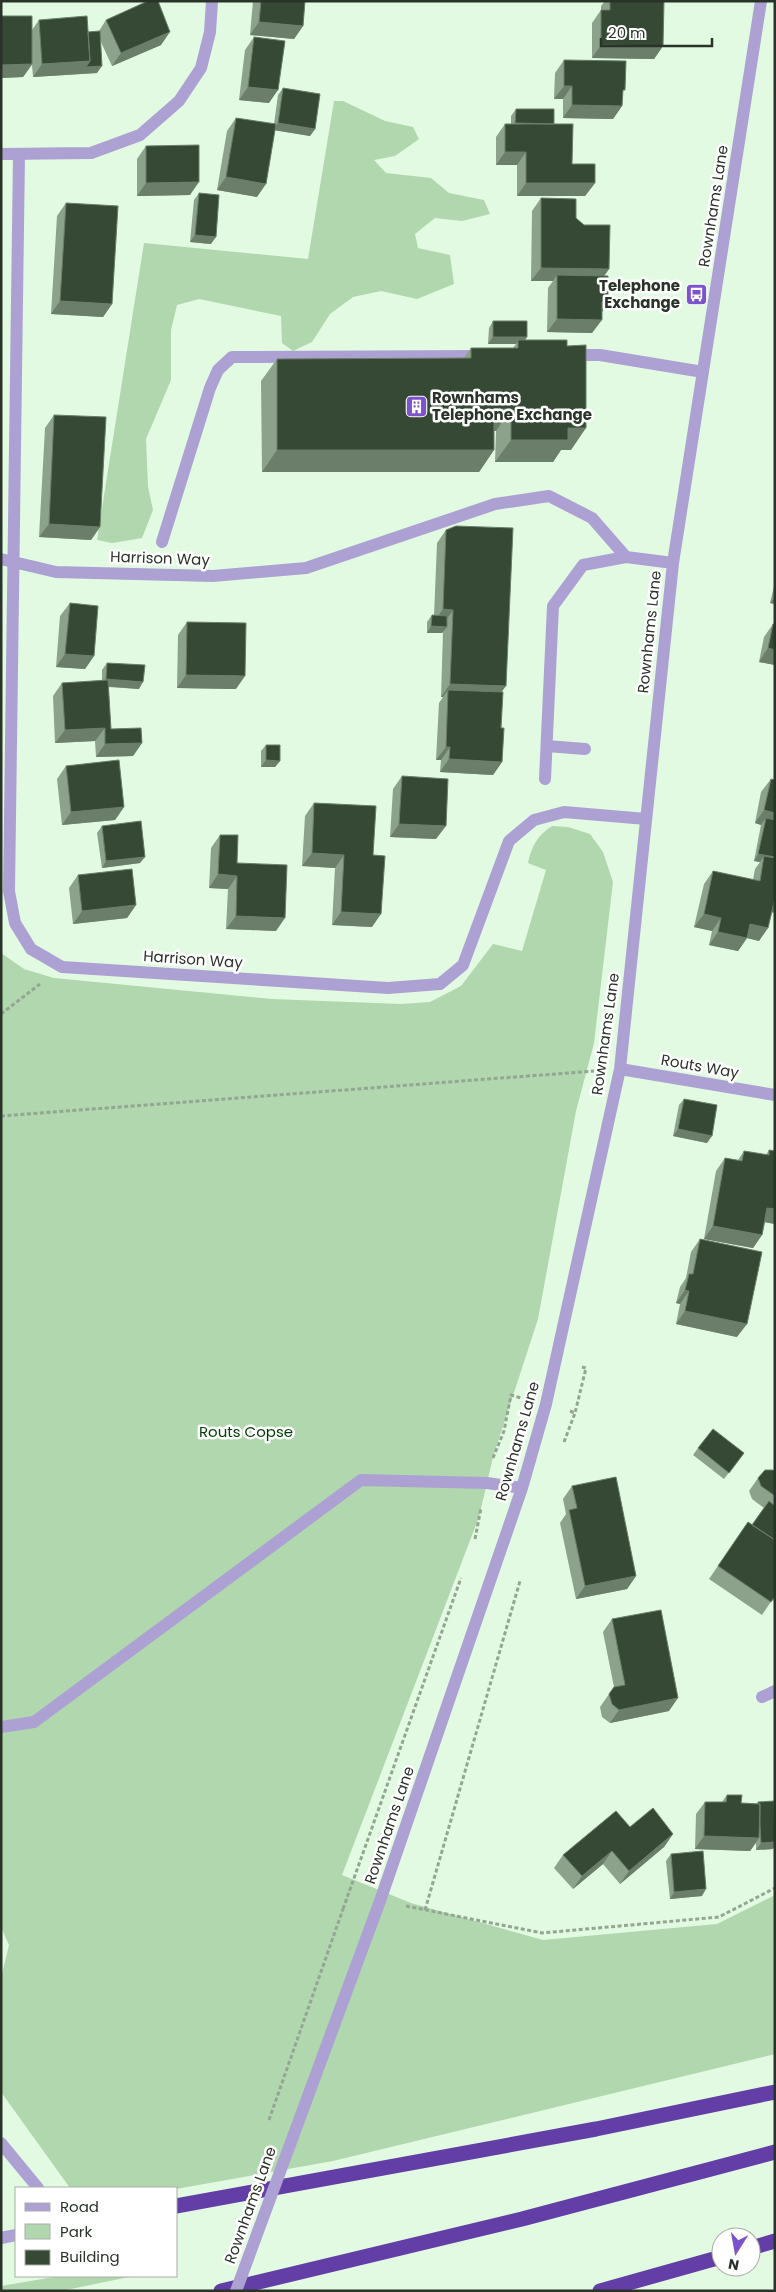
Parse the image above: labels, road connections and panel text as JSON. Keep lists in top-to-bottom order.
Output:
{
  "streets": {
    "street": ["Rownhams Lane", "Harrison Way", "Routs Way"]
  },
  "crossings": [
    ["Rownhams Lane", "Harrison Way"],
    ["Rownhams Lane", "Routs Way"]
  ],
  "parks": ["Routs Copse"],
  "places": {
    "bus stop": ["Telephone Exchange"],
    "building": ["Rownhams Telephone Exchange"]
  },
  "legend": ["Road", "Park", "Building"],
  "scale_bar": "20 m",
  "north": "bottom"
}
